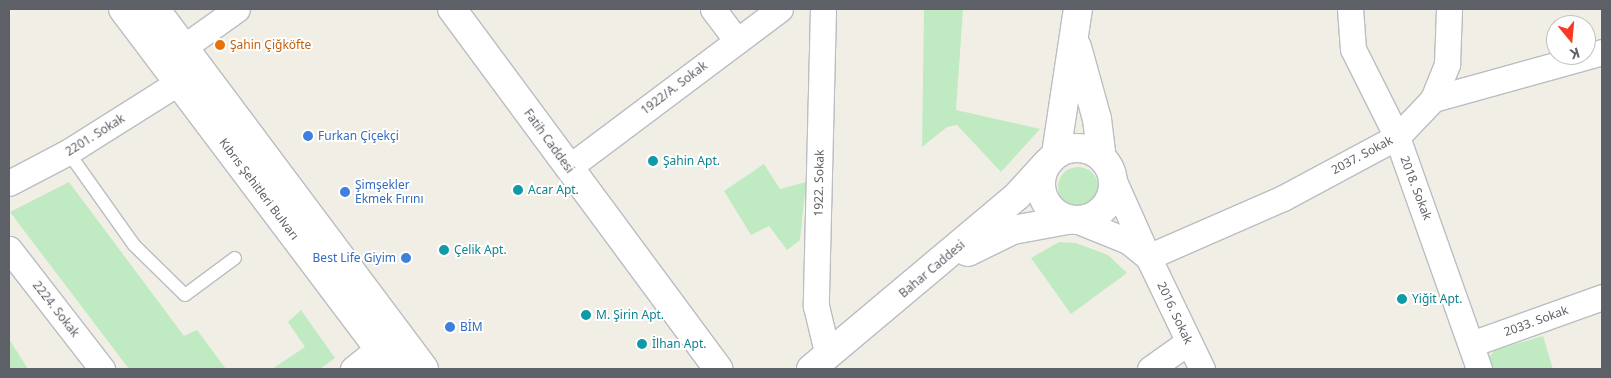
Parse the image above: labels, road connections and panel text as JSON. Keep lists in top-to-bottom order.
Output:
{
  "streets": {
    "street": [
      "1922/A. Sokak",
      "2201. Sokak",
      "Fatih Caddesi",
      "2037. Sokak",
      "1922. Sokak",
      "2018. Sokak",
      "Kıbrıs Şehitleri Bulvarı",
      "Bahar Caddesi",
      "2224. Sokak",
      "2016. Sokak",
      "2033. Sokak"
    ]
  },
  "crossings": [
    ["1922/A. Sokak", "Fatih Caddesi"],
    ["2201. Sokak", "Kıbrıs Şehitleri Bulvarı"],
    ["2037. Sokak", "2018. Sokak"],
    ["2037. Sokak", "2016. Sokak"],
    ["1922. Sokak", "Bahar Caddesi"],
    ["2018. Sokak", "2033. Sokak"],
    ["Bahar Caddesi", "2016. Sokak"]
  ],
  "places": [
    "Şahin Çiğköfte",
    "Furkan Çiçekçi",
    "Şahin Apt.",
    "Acar Apt.",
    "Şimşekler Ekmek Fırını",
    "Çelik Apt.",
    "Best Life Giyim",
    "Yiğit Apt.",
    "M. Şirin Apt.",
    "BİM",
    "İlhan Apt."
  ],
  "north": "bottom"
}
